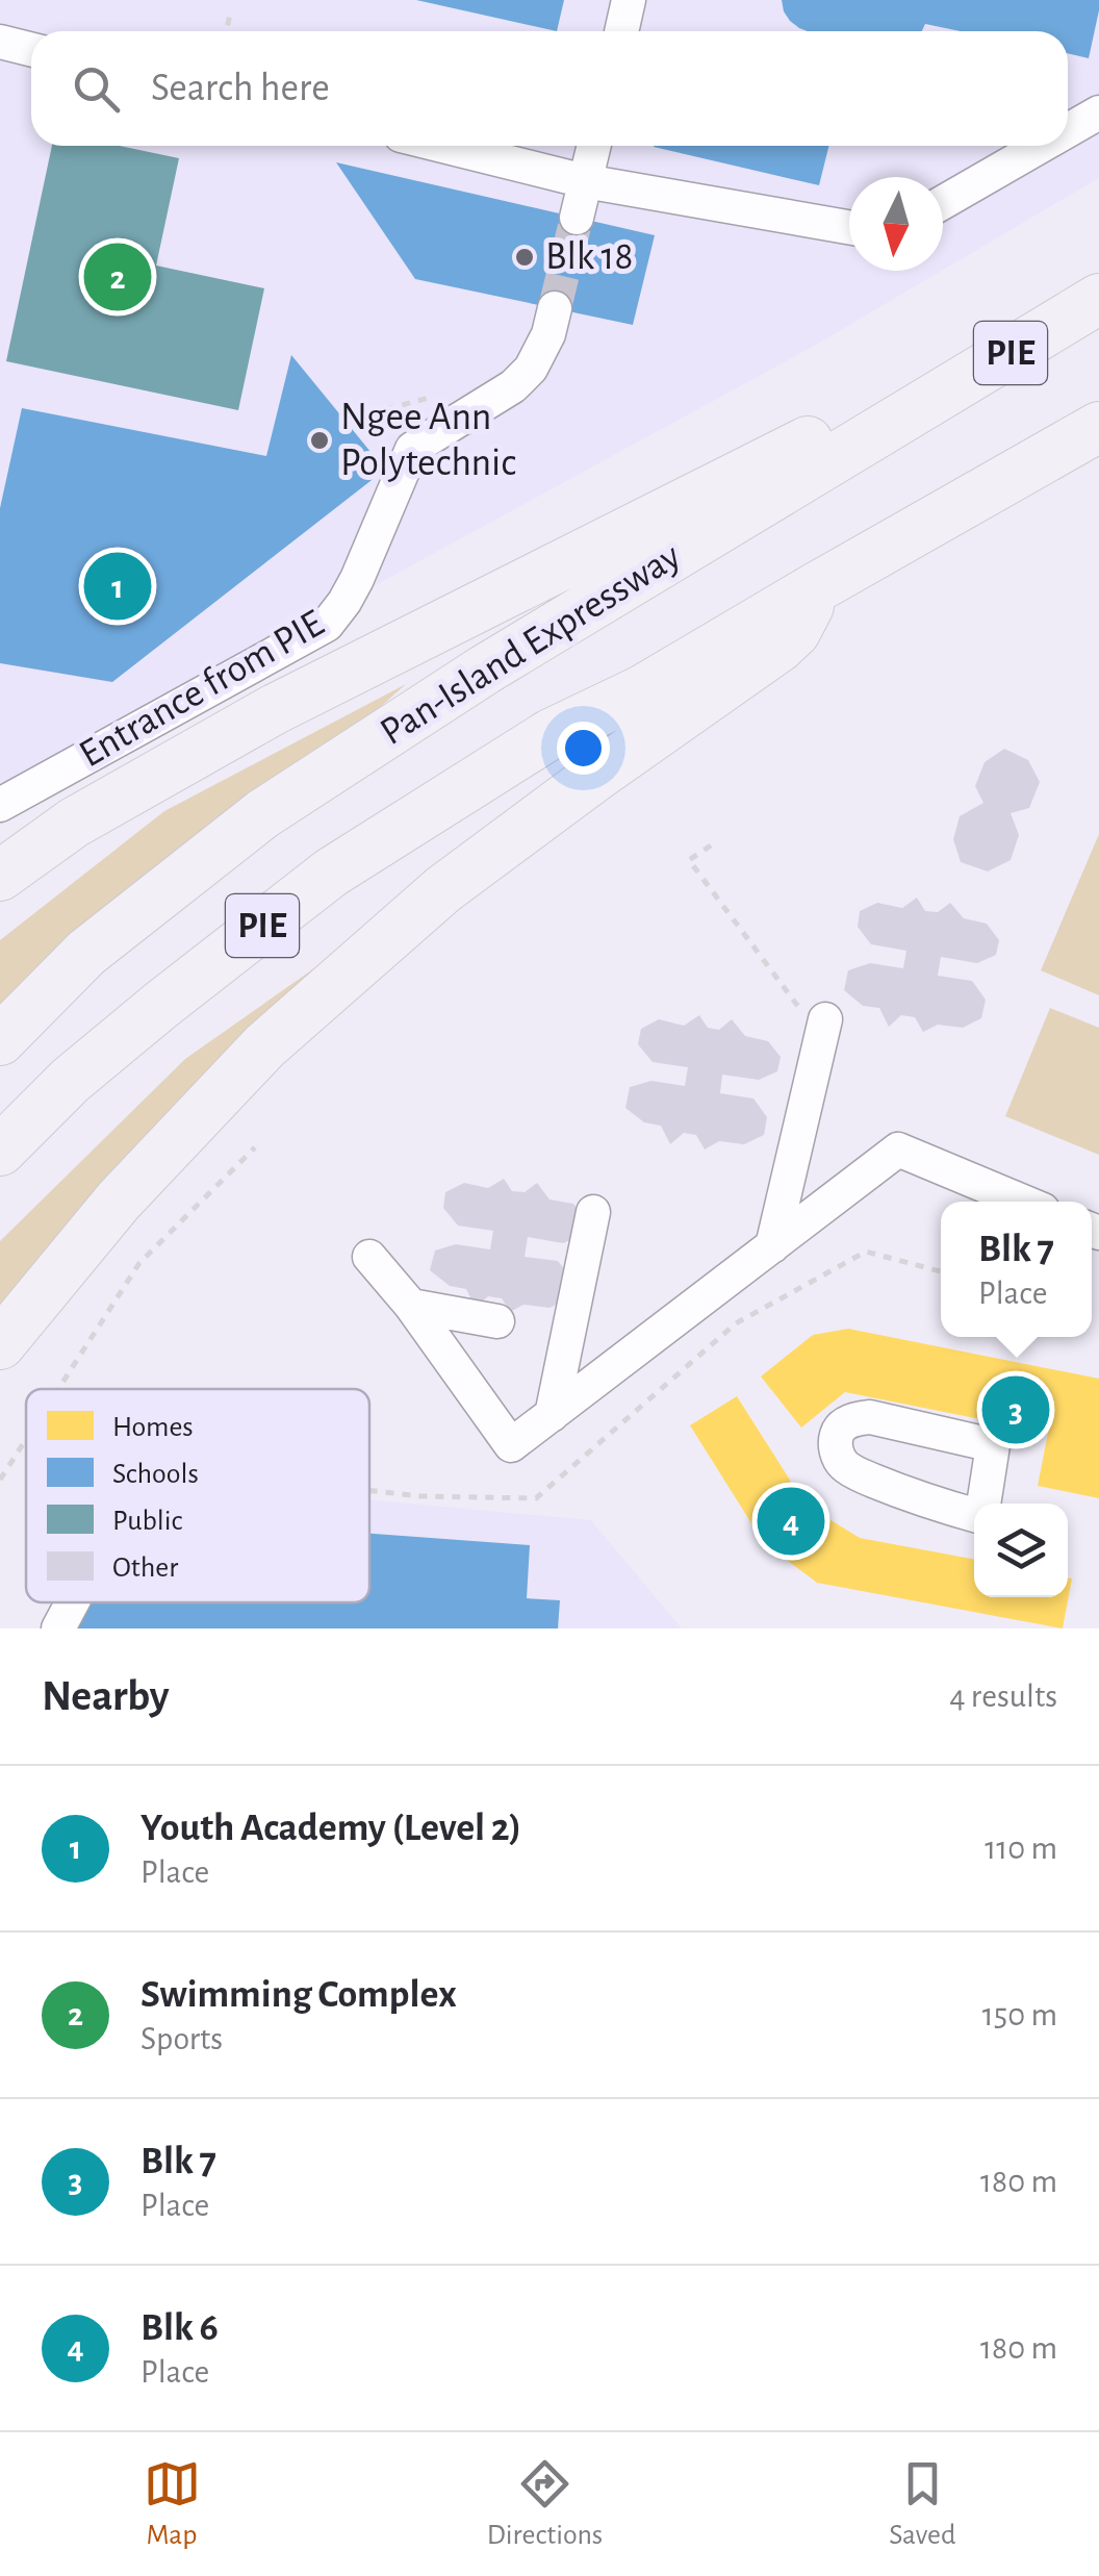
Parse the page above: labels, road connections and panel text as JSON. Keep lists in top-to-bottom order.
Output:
{
  "streets": {
    "highway": ["PIE", "Pan-Island Expressway"],
    "lane": ["Entrance from PIE"]
  },
  "places": ["Blk 18", "Ngee Ann Polytechnic"],
  "legend": [
    "Homes",
    "Schools",
    "Public",
    "Other"
  ],
  "north": "bottom",
  "page": {
    "search": "Search here",
    "pins": [
      "2",
      "1",
      "3",
      "4"
    ],
    "popup": ["Blk 7", "Place"],
    "heading": ["Nearby", "4 results"],
    "list": [
      {
        "mark": "1",
        "name": "Youth Academy (Level 2)",
        "note": "Place",
        "value": "110 m"
      },
      {
        "mark": "2",
        "name": "Swimming Complex",
        "note": "Sports",
        "value": "150 m"
      },
      {
        "mark": "3",
        "name": "Blk 7",
        "note": "Place",
        "value": "180 m"
      },
      {
        "mark": "4",
        "name": "Blk 6",
        "note": "Place",
        "value": "180 m"
      }
    ],
    "nav": ["Map", "Directions", "Saved"]
  }
}
